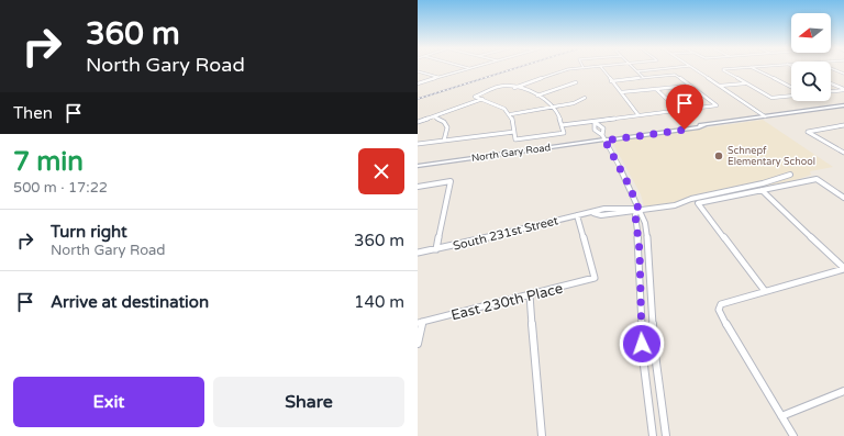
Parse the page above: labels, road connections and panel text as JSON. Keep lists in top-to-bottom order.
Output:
{
  "streets": {
    "main road": ["North Gary Road"],
    "street": ["South 231st Street", "East 230th Place"]
  },
  "crossings": [
    ["South 231st Street", "East 230th Place"]
  ],
  "places": ["Schnepf Elementary School"],
  "north": "left",
  "page": {
    "turn": ["360 m", "North Gary Road"],
    "then": "Then",
    "heading": ["7 min", "500 m · 17:22"],
    "list": [
      {
        "name": "Turn right",
        "note": "North Gary Road",
        "value": "360 m"
      },
      {
        "name": "Arrive at destination",
        "value": "140 m"
      }
    ],
    "buttons": ["Exit", "Share"]
  }
}
